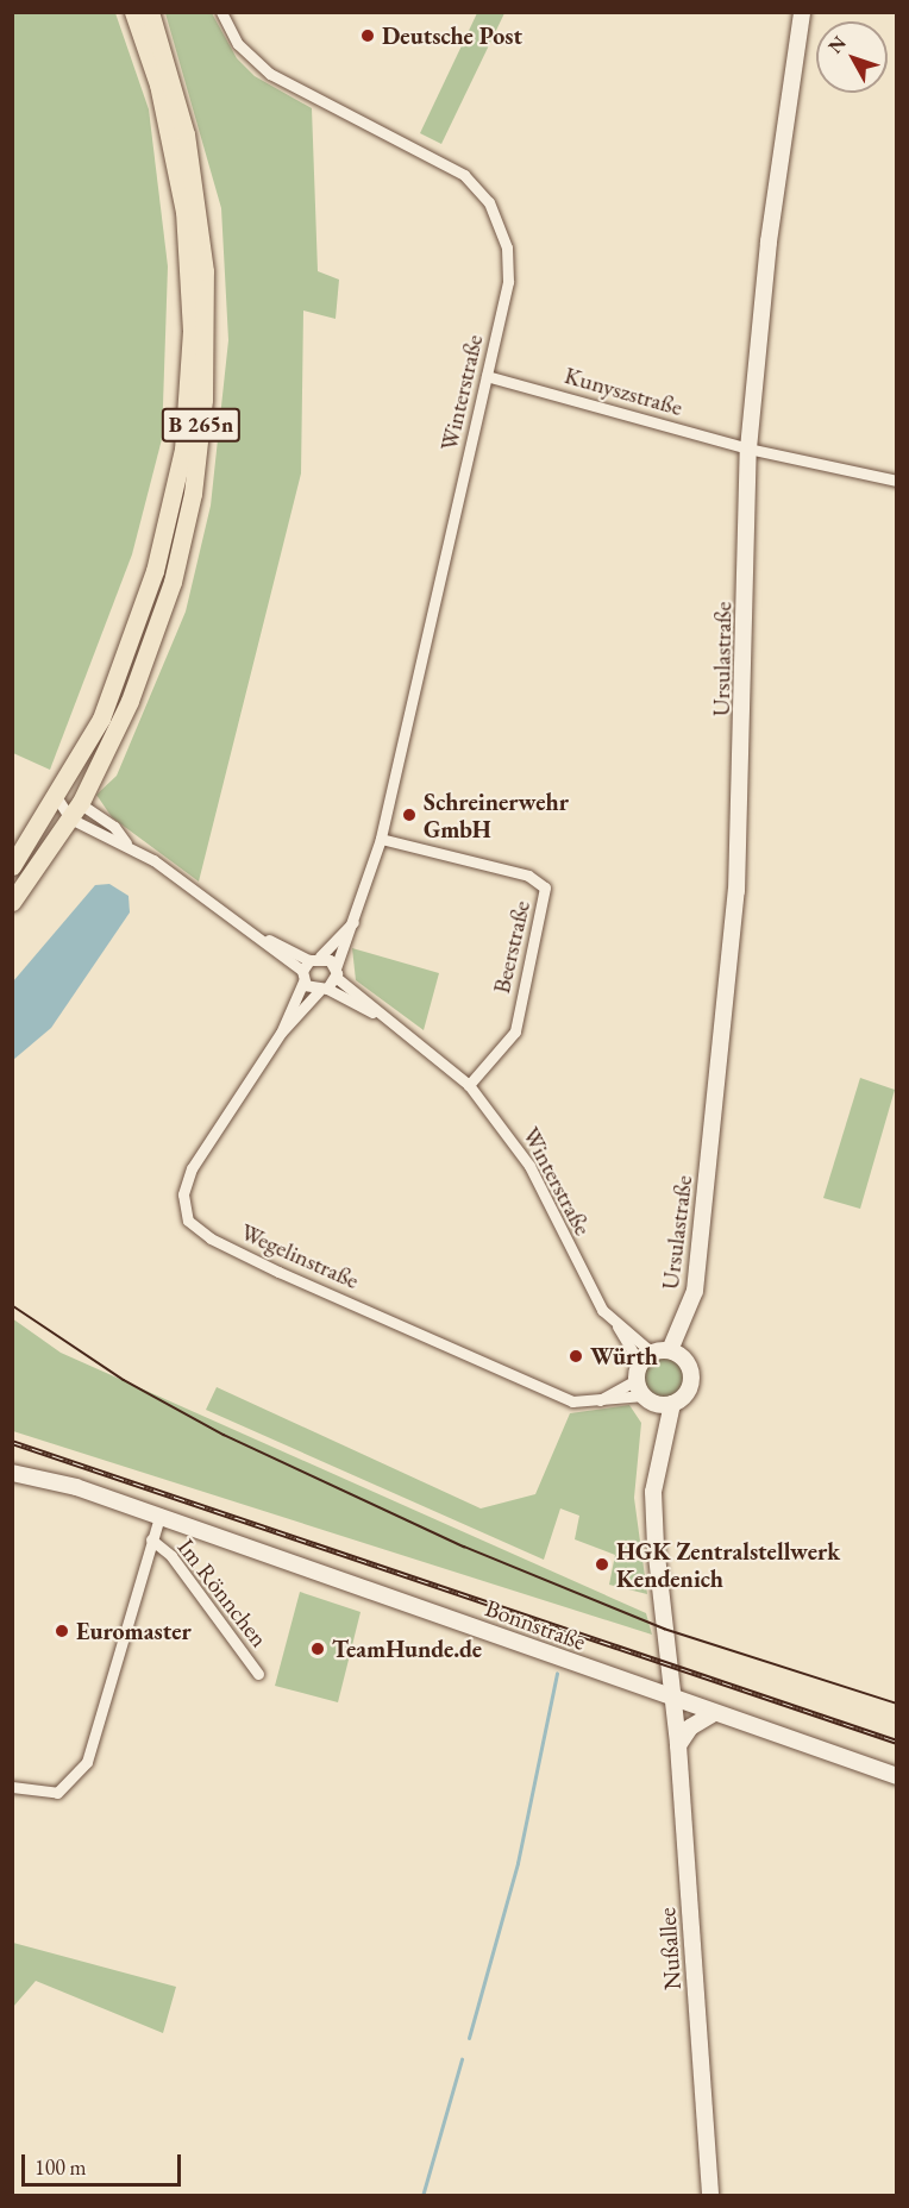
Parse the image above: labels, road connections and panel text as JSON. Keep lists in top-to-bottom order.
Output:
{
  "streets": {
    "main road": ["B 265n"],
    "street": [
      "Kunyszstraße",
      "Winterstraße",
      "Ursulastraße",
      "Beerstraße",
      "Wegelinstraße",
      "Im Rönnchen",
      "Bonnstraße",
      "Nußallee"
    ]
  },
  "crossings": [
    ["Kunyszstraße", "Winterstraße"],
    ["Kunyszstraße", "Ursulastraße"],
    ["Winterstraße", "Ursulastraße"],
    ["Winterstraße", "Beerstraße"],
    ["Winterstraße", "Wegelinstraße"],
    ["Ursulastraße", "Wegelinstraße"],
    ["Ursulastraße", "Bonnstraße"],
    ["Ursulastraße", "Nußallee"],
    ["Bonnstraße", "Nußallee"]
  ],
  "places": [
    "Deutsche Post",
    "Schreinerwehr GmbH",
    "Würth",
    "HGK Zentralstellwerk Kendenich",
    "Euromaster",
    "TeamHunde.de"
  ],
  "scale_bar": "100 m",
  "north": "top left"
}
